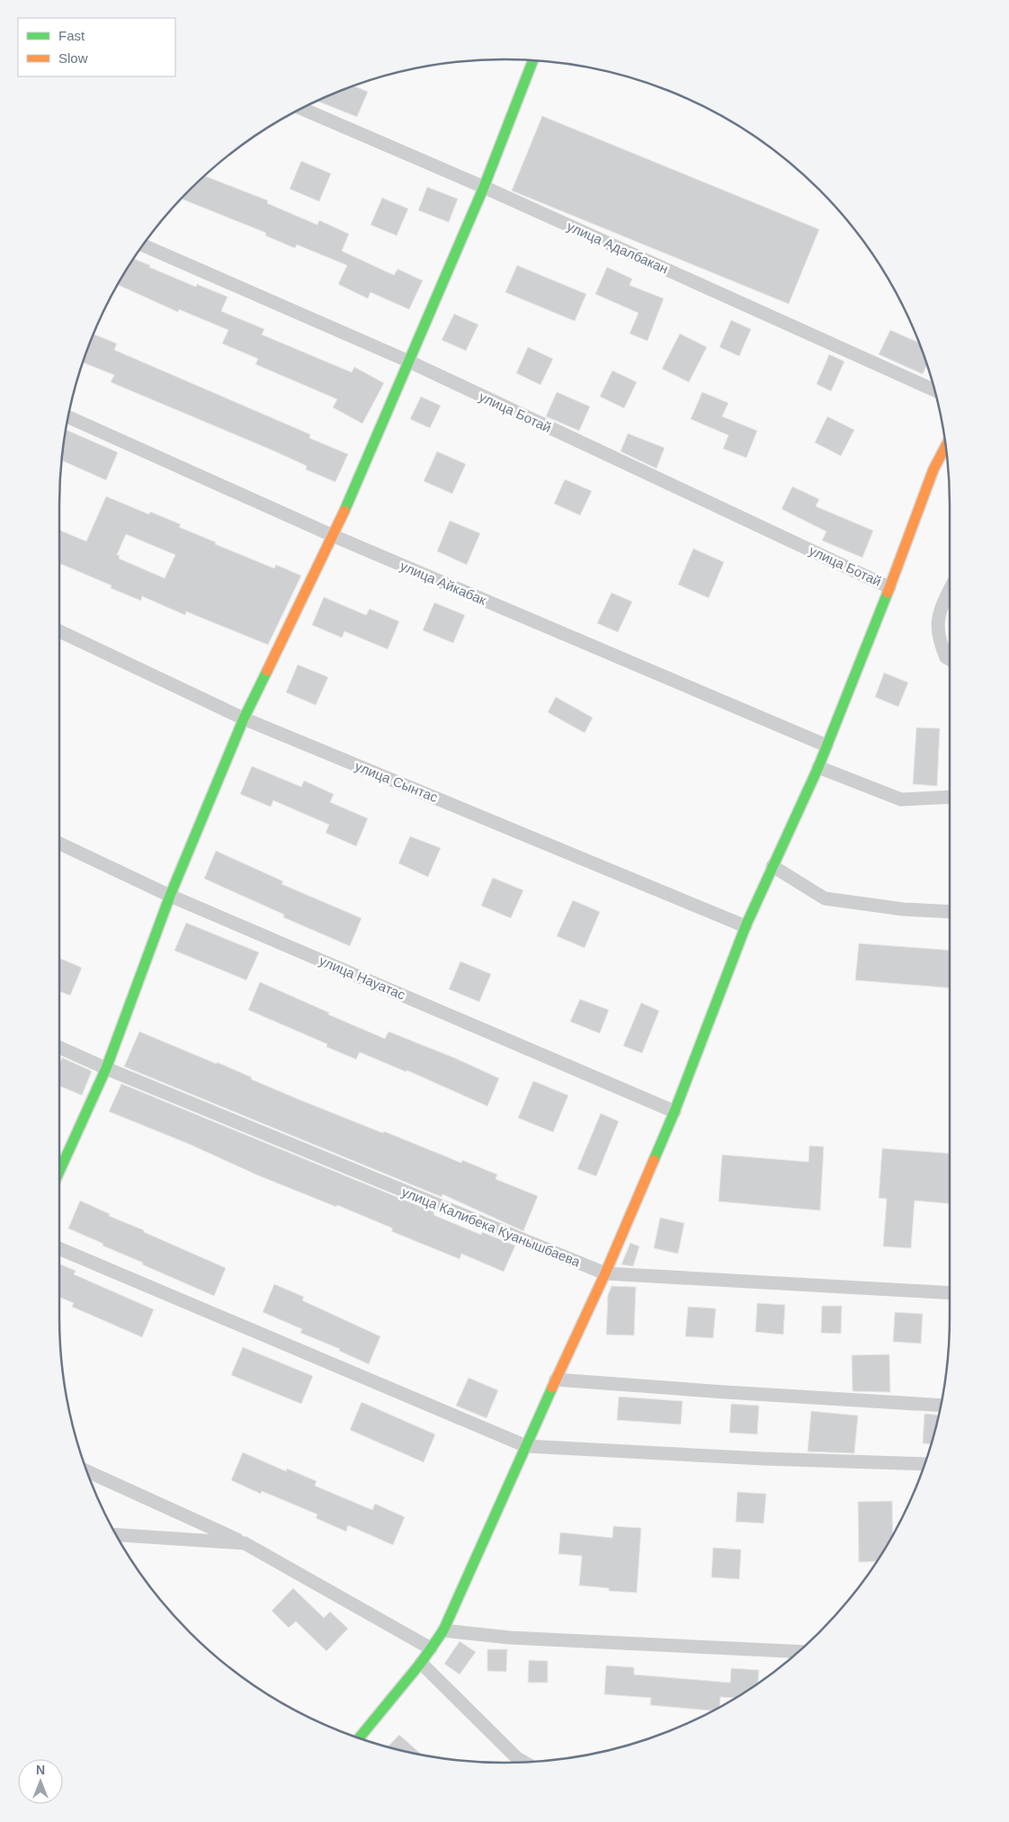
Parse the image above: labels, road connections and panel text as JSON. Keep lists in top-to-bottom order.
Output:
{
  "streets": {
    "street": [
      "улица Адалбакан",
      "улица Ботай",
      "улица Айкабак",
      "улица Сынтас",
      "улица Науатас",
      "улица Калибека Куанышбаева"
    ]
  },
  "legend": ["Fast", "Slow"],
  "north": "top"
}
